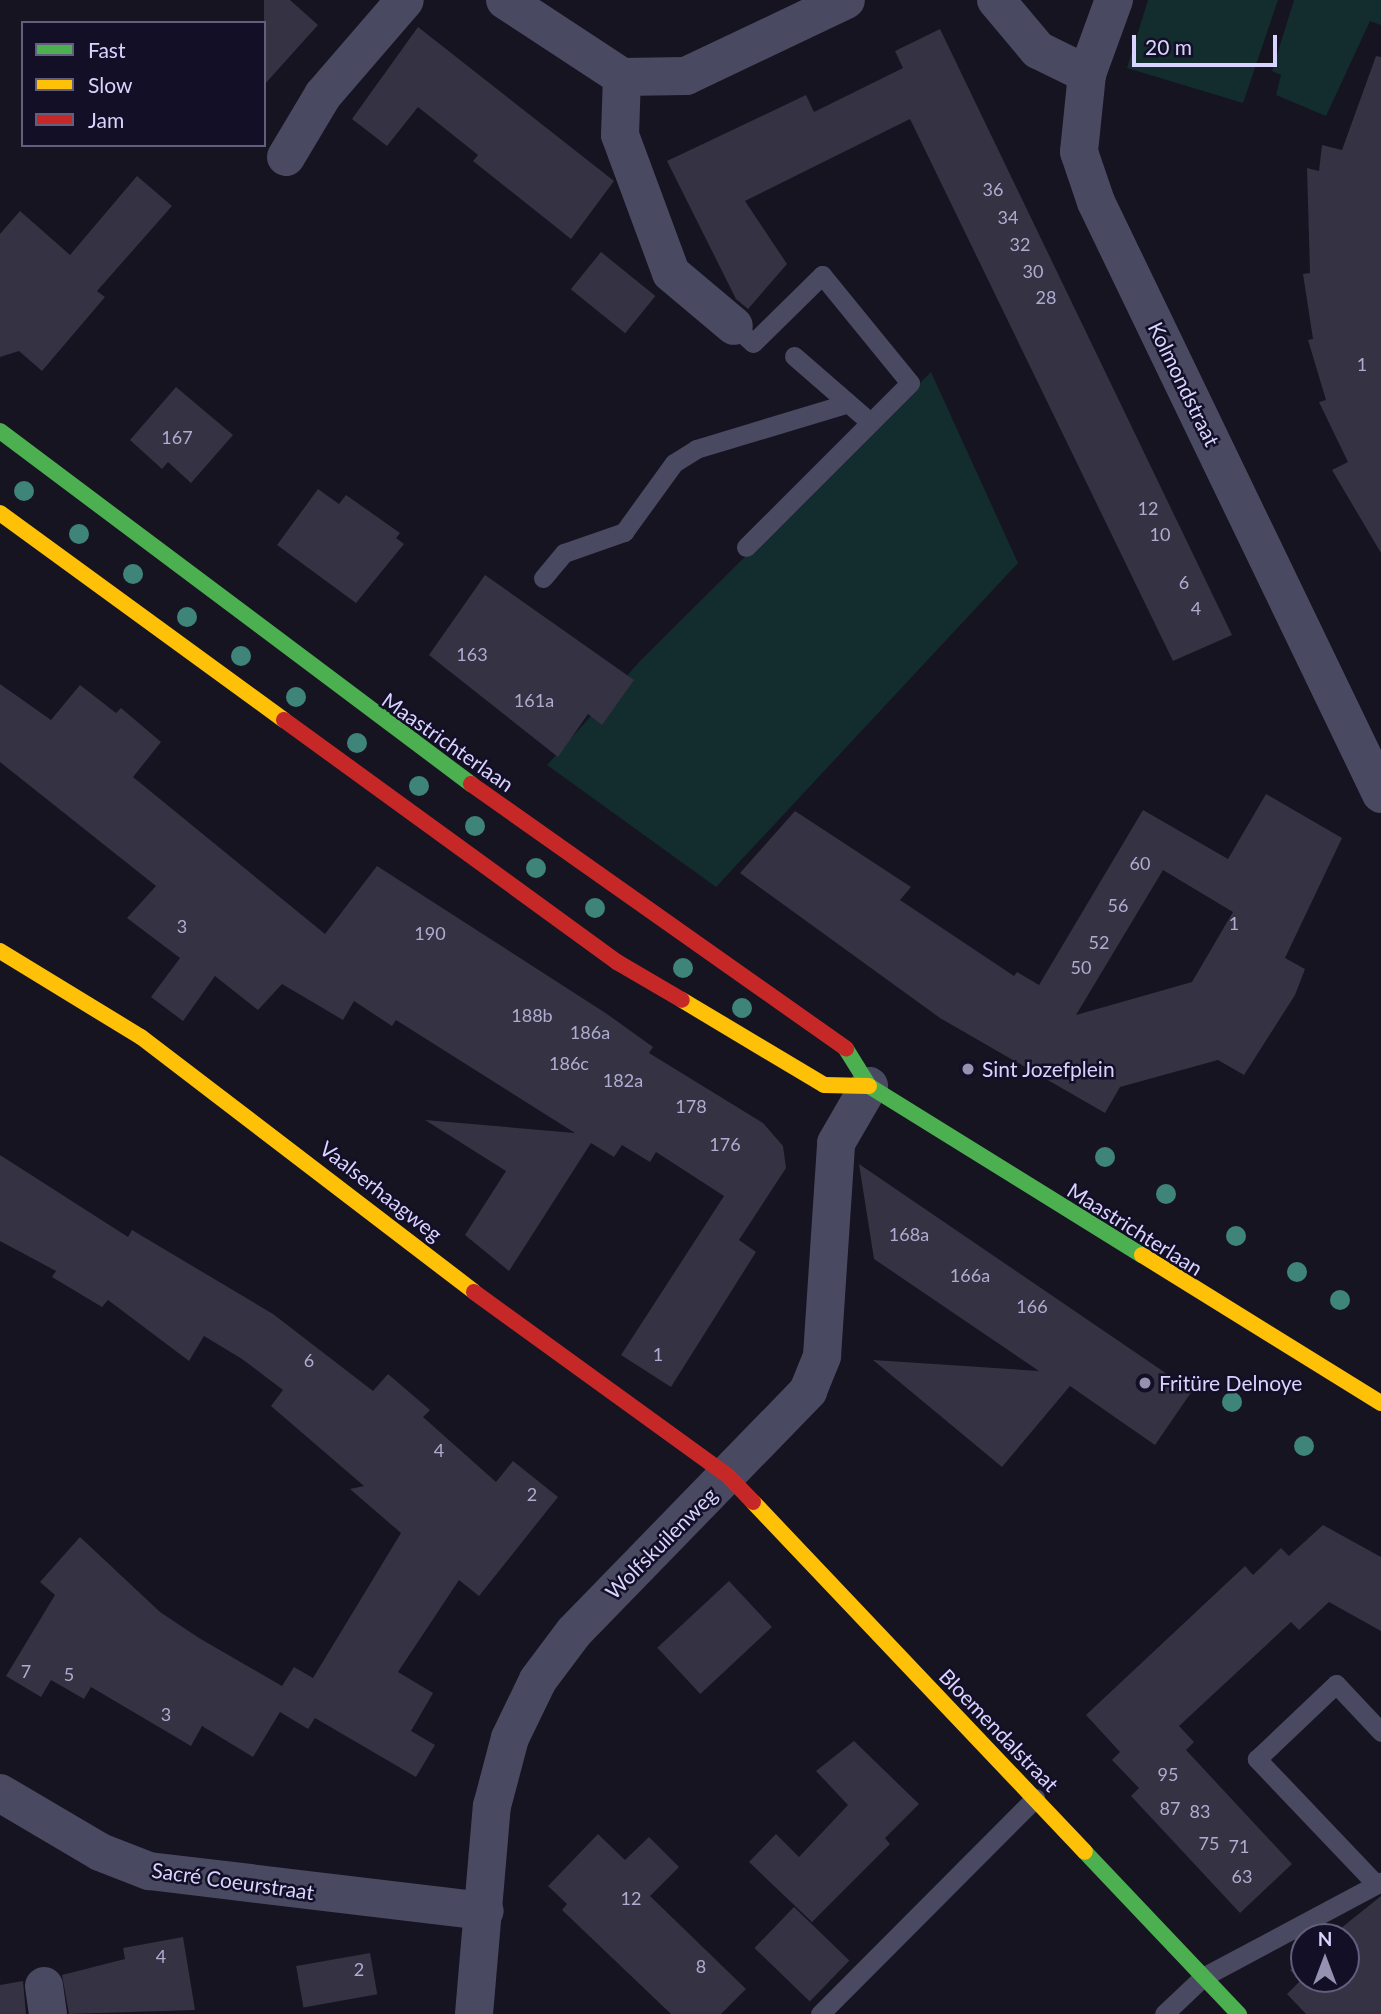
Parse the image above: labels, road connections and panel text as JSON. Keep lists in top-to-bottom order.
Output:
{
  "streets": {
    "main road": ["Maastrichterlaan", "Vaalserhaagweg", "Bloemendalstraat"],
    "street": ["Kolmondstraat", "Wolfskuilenweg", "Sacré Coeurstraat"]
  },
  "crossings": [
    ["Maastrichterlaan", "Wolfskuilenweg"],
    ["Vaalserhaagweg", "Wolfskuilenweg"],
    ["Vaalserhaagweg", "Bloemendalstraat"],
    ["Wolfskuilenweg", "Bloemendalstraat"],
    ["Wolfskuilenweg", "Sacré Coeurstraat"]
  ],
  "places": ["Sint Jozefplein", "Fritüre Delnoye"],
  "house_numbers": [
    "36",
    "34",
    "32",
    "30",
    "28",
    "1",
    "167",
    "12",
    "10",
    "6",
    "4",
    "163",
    "161a",
    "60",
    "56",
    "1",
    "3",
    "190",
    "52",
    "50",
    "188b",
    "186a",
    "186c",
    "182a",
    "178",
    "176",
    "168a",
    "166a",
    "166",
    "1",
    "6",
    "4",
    "2",
    "7",
    "5",
    "3",
    "95",
    "87",
    "83",
    "75",
    "71",
    "63",
    "12",
    "4",
    "8",
    "2"
  ],
  "legend": ["Fast", "Slow", "Jam"],
  "scale_bar": "20 m",
  "north": "top"
}
